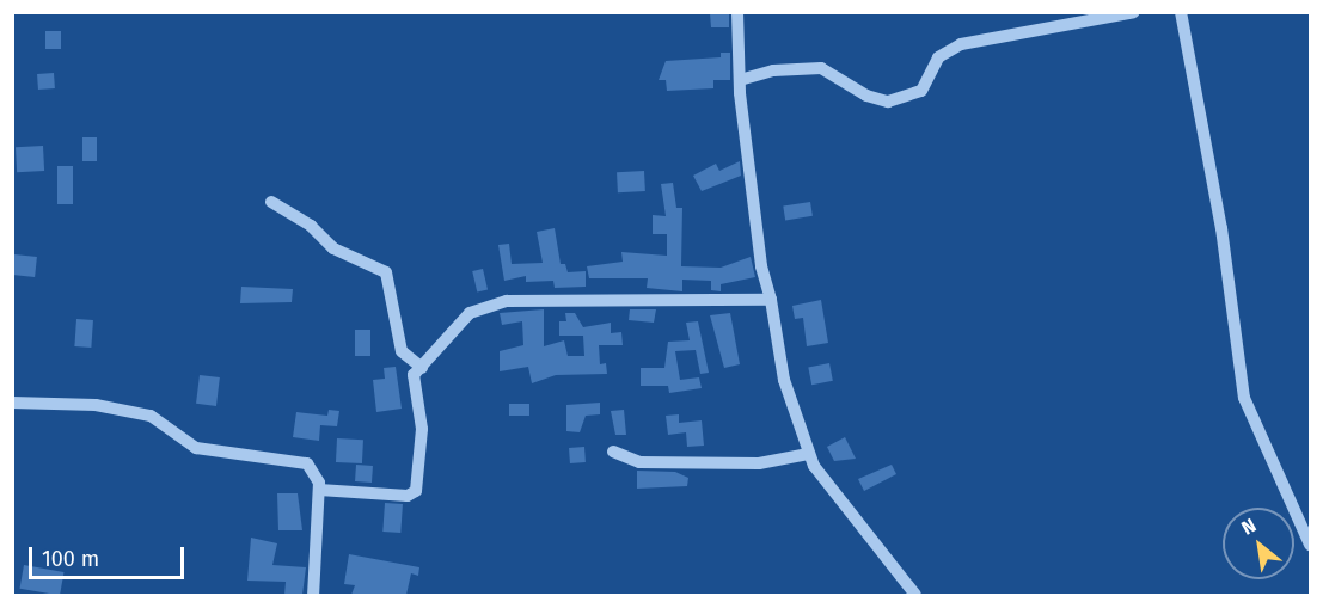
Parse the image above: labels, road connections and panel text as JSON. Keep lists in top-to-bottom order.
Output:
{
  "scale_bar": "100 m",
  "north": "top left"
}
